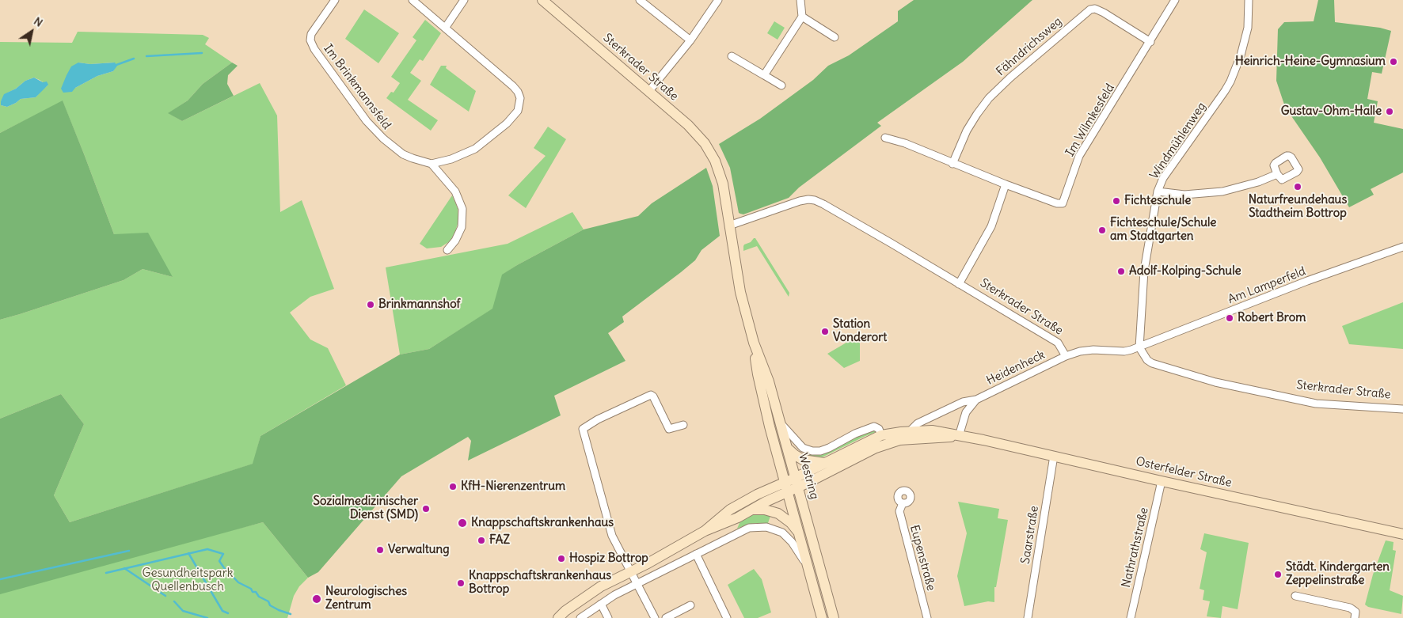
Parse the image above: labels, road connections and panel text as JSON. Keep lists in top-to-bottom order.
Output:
{
  "streets": {
    "main road": ["Sterkrader Straße", "Osterfelder Straße", "Westring"],
    "street": [
      "Fähndrichsweg",
      "Im Brinkmannsfeld",
      "Im Wilmkesfeld",
      "Windmühlenweg",
      "Am Lamperfeld",
      "Heidenheck",
      "Saarstraße",
      "Nathrathstraße",
      "Eupenstraße"
    ]
  },
  "crossings": [
    ["Fähndrichsweg", "Im Wilmkesfeld"],
    ["Sterkrader Straße", "Windmühlenweg"],
    ["Sterkrader Straße", "Am Lamperfeld"],
    ["Sterkrader Straße", "Heidenheck"],
    ["Sterkrader Straße", "Westring"],
    ["Windmühlenweg", "Am Lamperfeld"],
    ["Heidenheck", "Osterfelder Straße"],
    ["Osterfelder Straße", "Westring"],
    ["Osterfelder Straße", "Saarstraße"],
    ["Osterfelder Straße", "Nathrathstraße"]
  ],
  "parks": ["Gesundheitspark Quellenbusch"],
  "places": [
    "Heinrich-Heine-Gymnasium",
    "Gustav-Ohm-Halle",
    "Naturfreundehaus Stadtheim Bottrop",
    "Fichteschule",
    "Fichteschule/Schule am Stadtgarten",
    "Adolf-Kolping-Schule",
    "Brinkmannshof",
    "Robert Brom",
    "Station Vonderort",
    "KfH-Nierenzentrum",
    "Sozialmedizinischer Dienst (SMD)",
    "Knappschaftskrankenhaus",
    "FAZ",
    "Verwaltung",
    "Hospiz Bottrop",
    "Städt. Kindergarten Zeppelinstraße",
    "Knappschaftskrankenhaus Bottrop",
    "Neurologisches Zentrum"
  ],
  "north": "top right"
}
